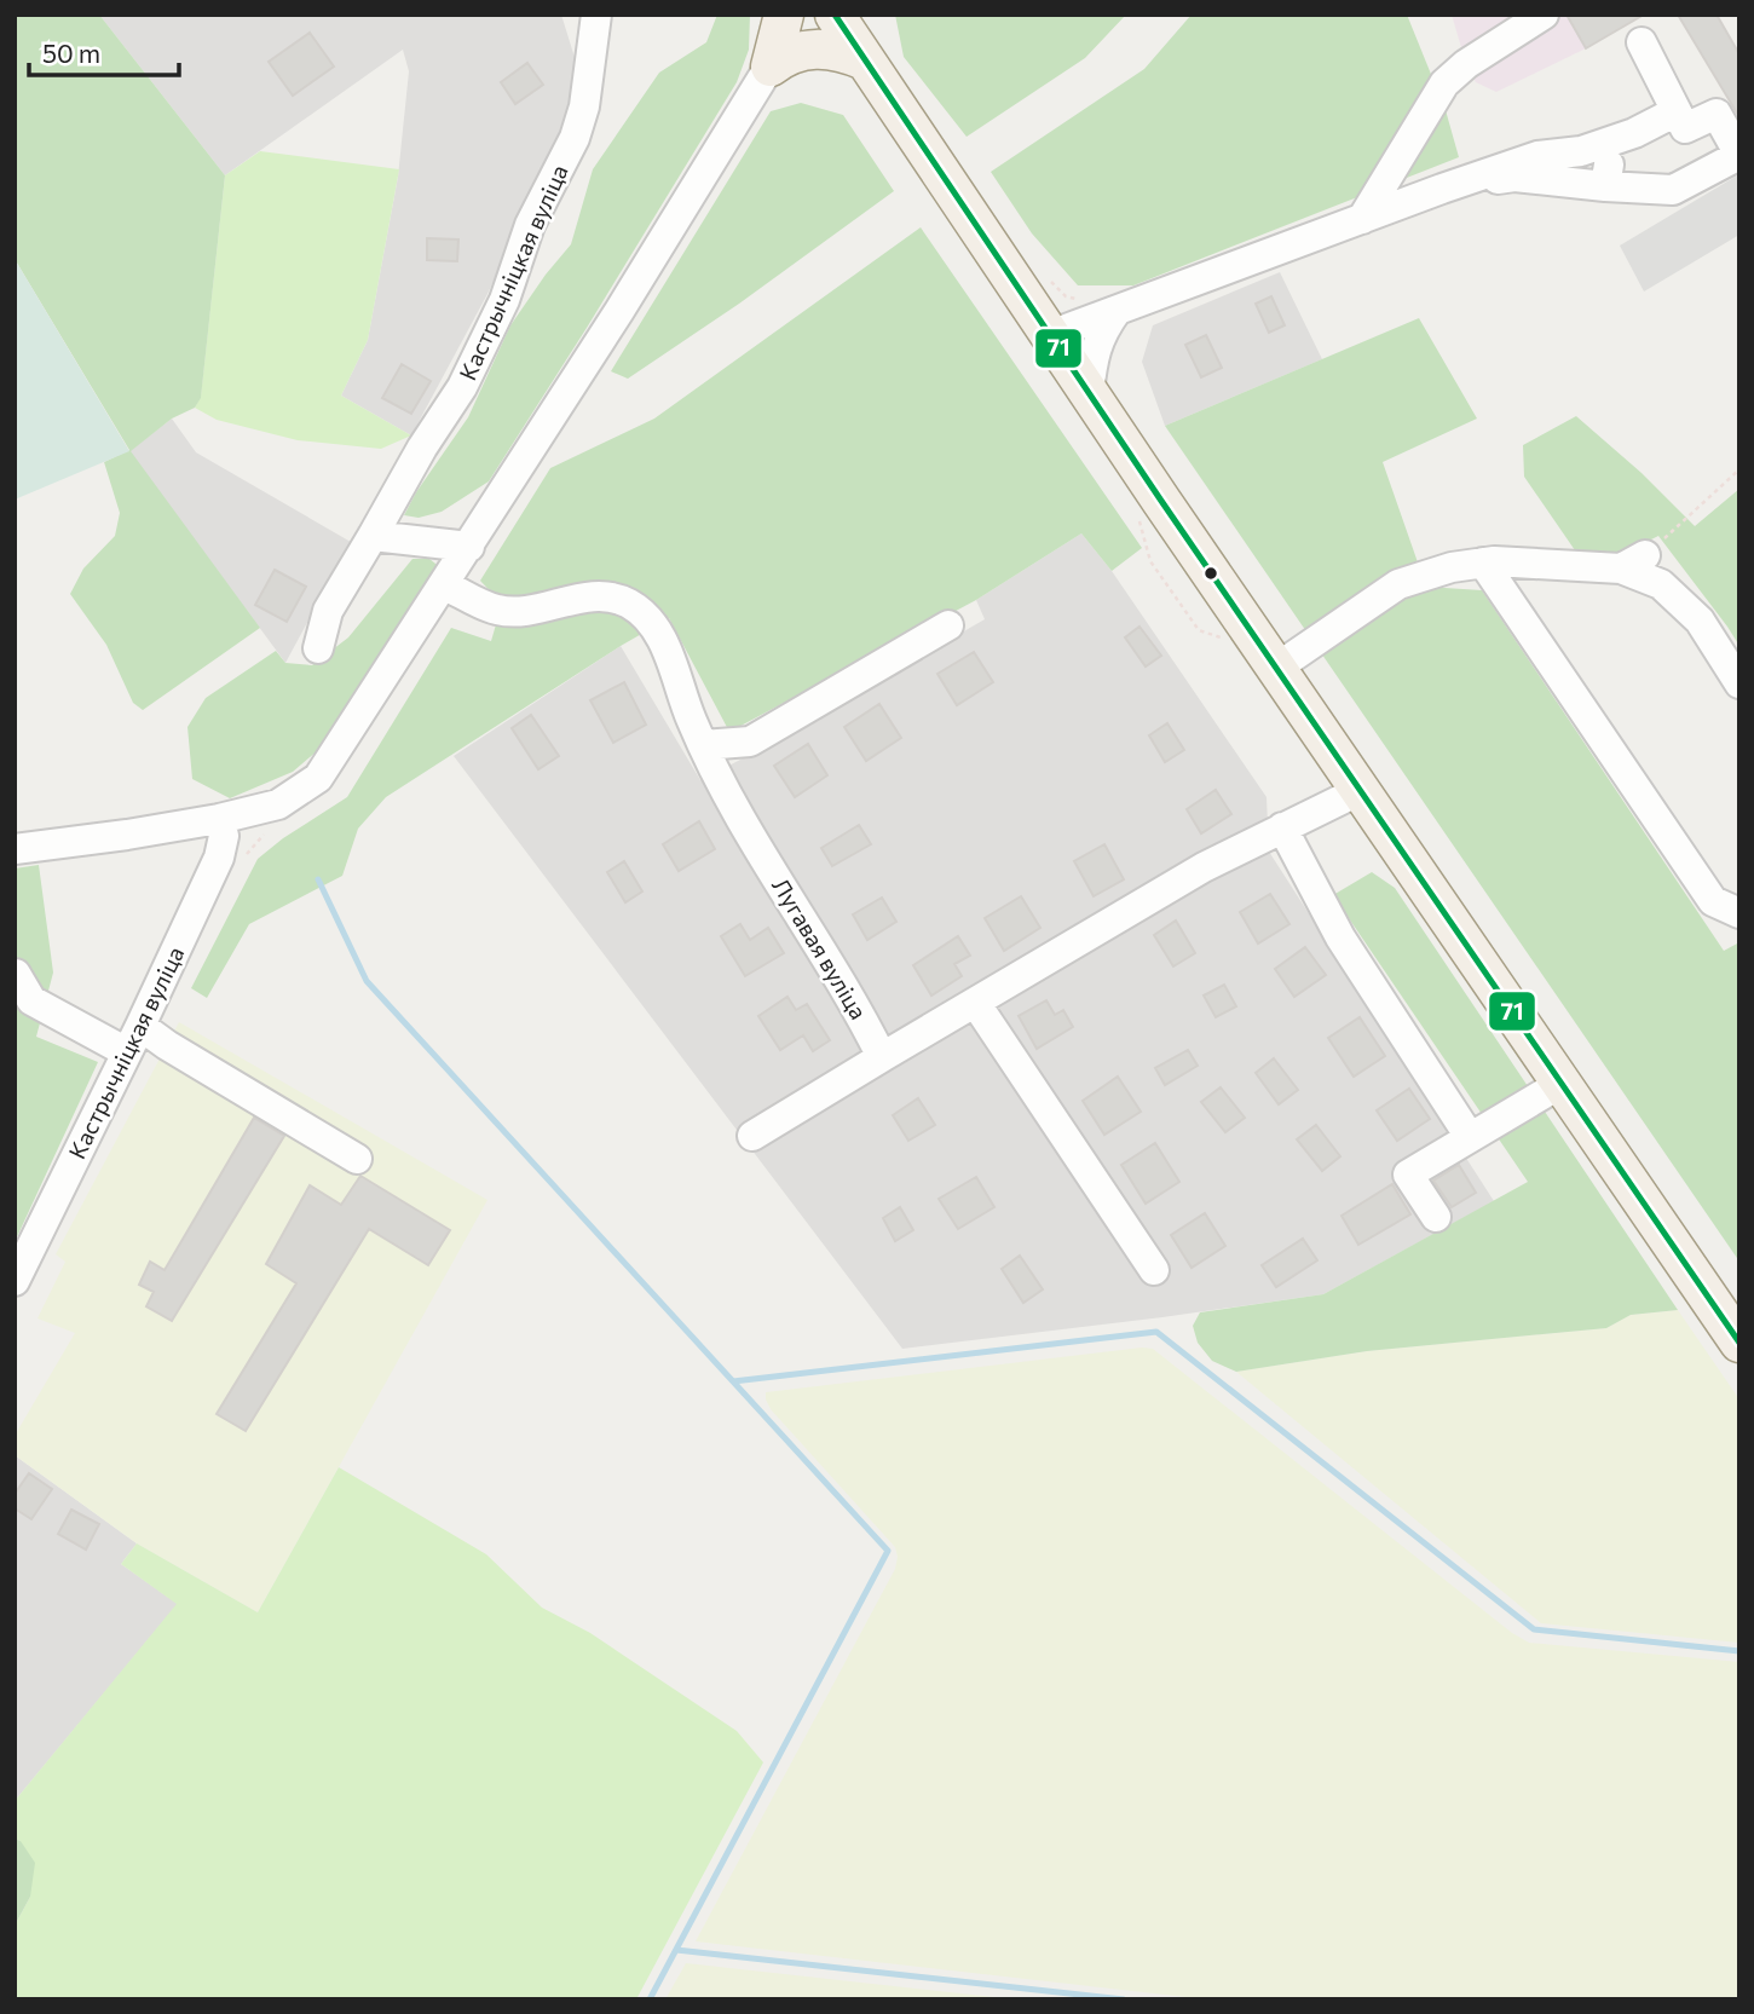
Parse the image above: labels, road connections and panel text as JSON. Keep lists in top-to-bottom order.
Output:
{
  "streets": {
    "street": ["Кастрычніцкая вуліца", "Лугавая вуліца"]
  },
  "lines": ["transit line 71"],
  "scale_bar": "50 m"
}
